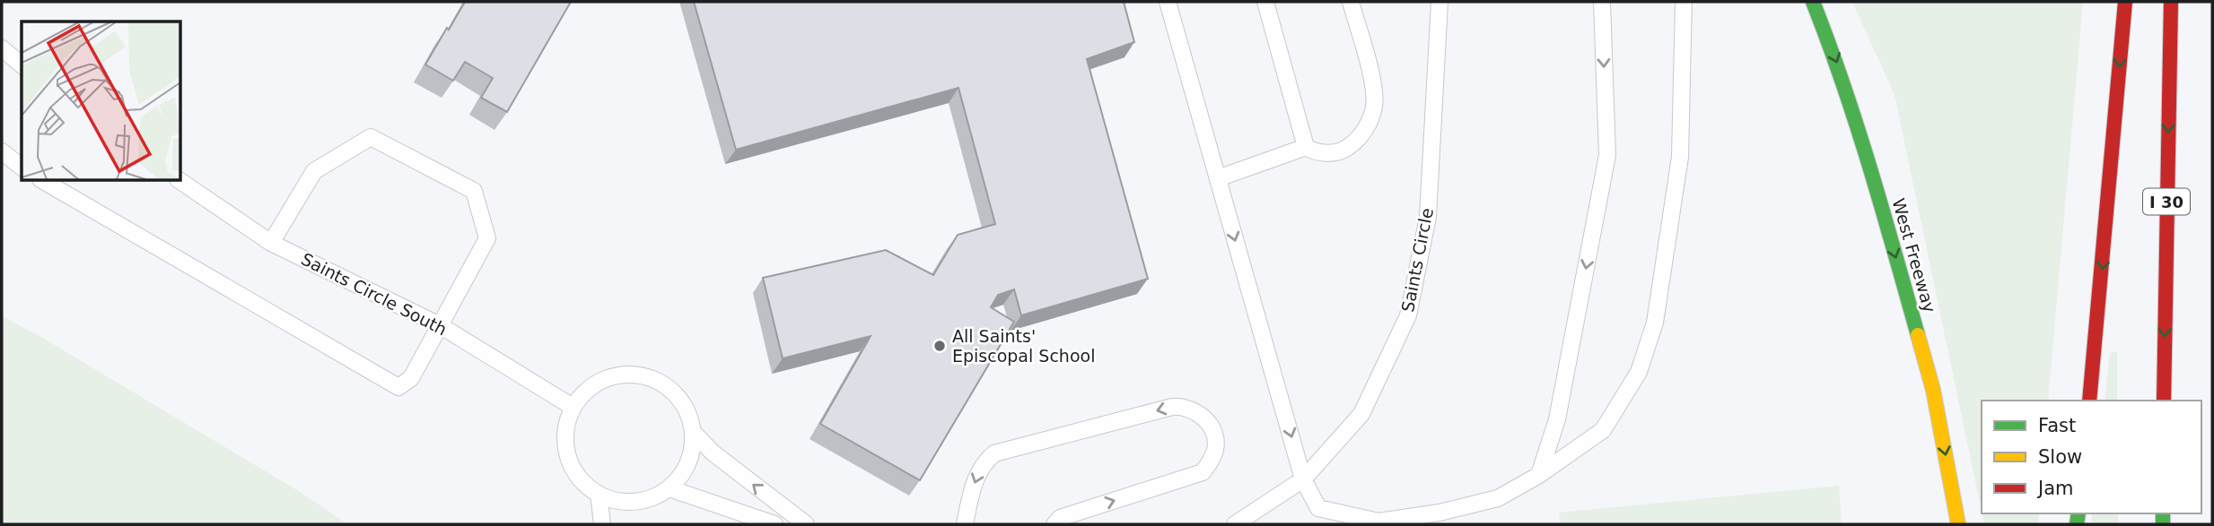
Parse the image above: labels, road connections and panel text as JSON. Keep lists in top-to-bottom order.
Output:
{
  "streets": {
    "main road": ["I 30", "West Freeway"],
    "lane": ["Saints Circle", "Saints Circle South"]
  },
  "one_way": ["West Freeway"],
  "places": ["All Saints' Episcopal School"],
  "legend": ["Fast", "Slow", "Jam"]
}
